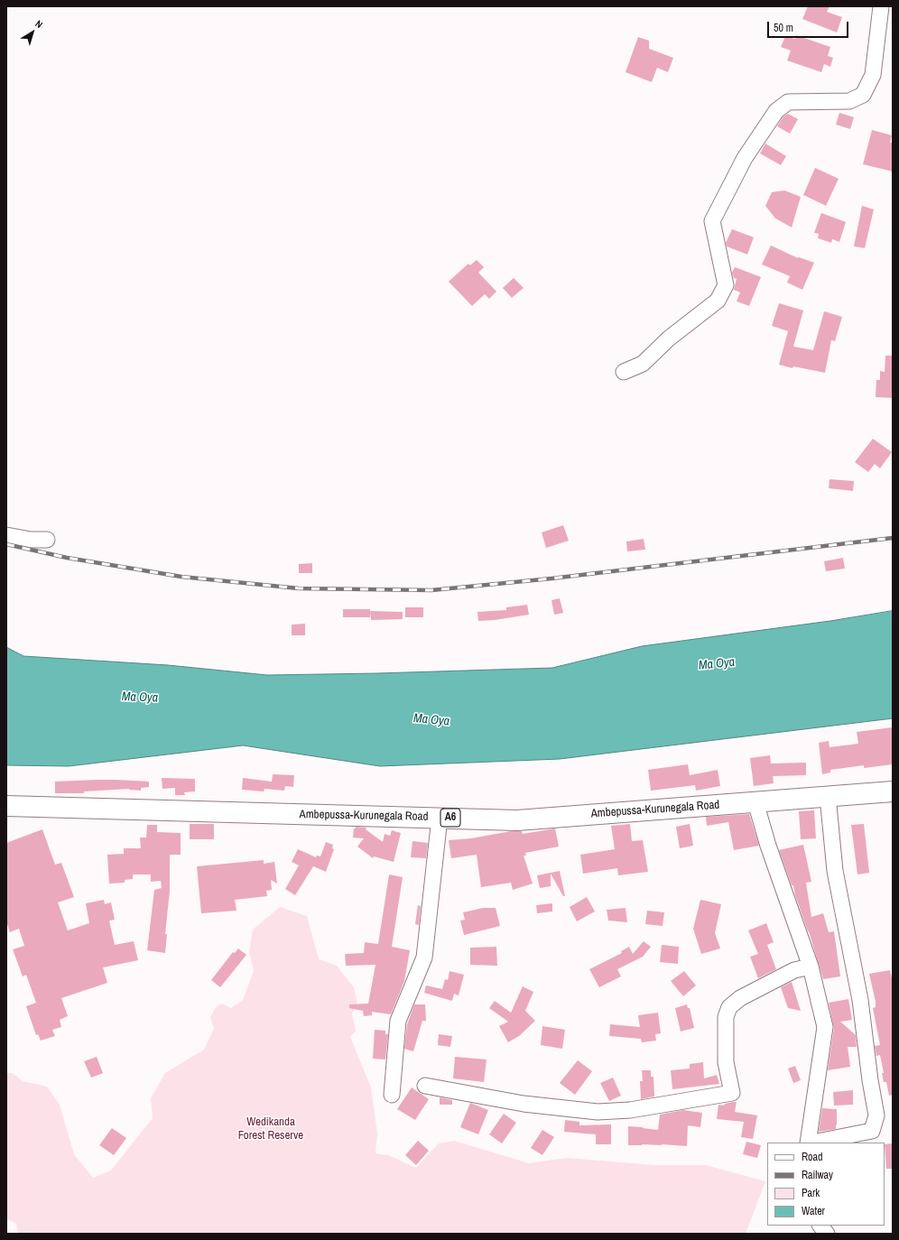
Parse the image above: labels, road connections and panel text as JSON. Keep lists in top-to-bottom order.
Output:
{
  "streets": {
    "highway": ["Ambepussa-Kurunegala Road", "A6"]
  },
  "water": ["Ma Oya"],
  "parks": ["Wedikanda Forest Reserve"],
  "legend": [
    "Road",
    "Railway",
    "Park",
    "Water"
  ],
  "scale_bar": "50 m",
  "north": "top right"
}
